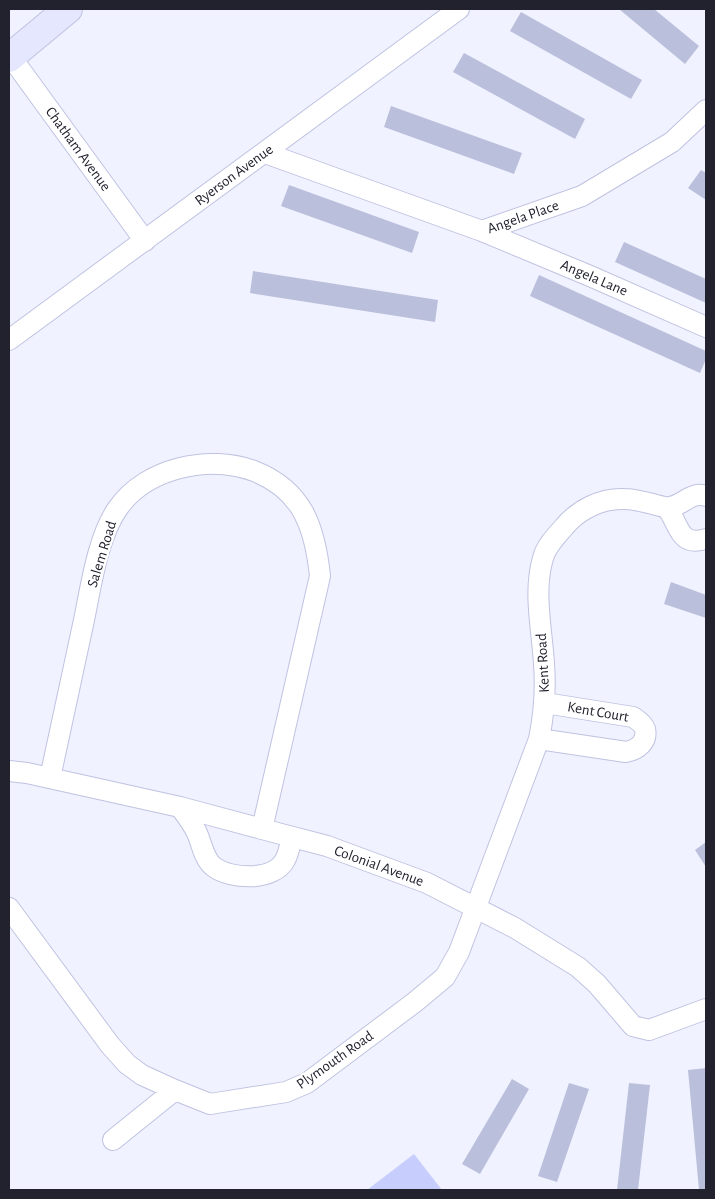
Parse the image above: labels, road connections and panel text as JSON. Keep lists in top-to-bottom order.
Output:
{
  "streets": {
    "street": [
      "Chatham Avenue",
      "Ryerson Avenue",
      "Angela Place",
      "Angela Lane",
      "Salem Road",
      "Kent Road",
      "Kent Court",
      "Colonial Avenue",
      "Plymouth Road"
    ]
  },
  "crossings": [
    ["Chatham Avenue", "Ryerson Avenue"],
    ["Ryerson Avenue", "Angela Place"],
    ["Angela Place", "Angela Lane"],
    ["Salem Road", "Colonial Avenue"],
    ["Kent Road", "Kent Court"],
    ["Kent Road", "Colonial Avenue"],
    ["Kent Road", "Plymouth Road"],
    ["Colonial Avenue", "Plymouth Road"]
  ]
}
